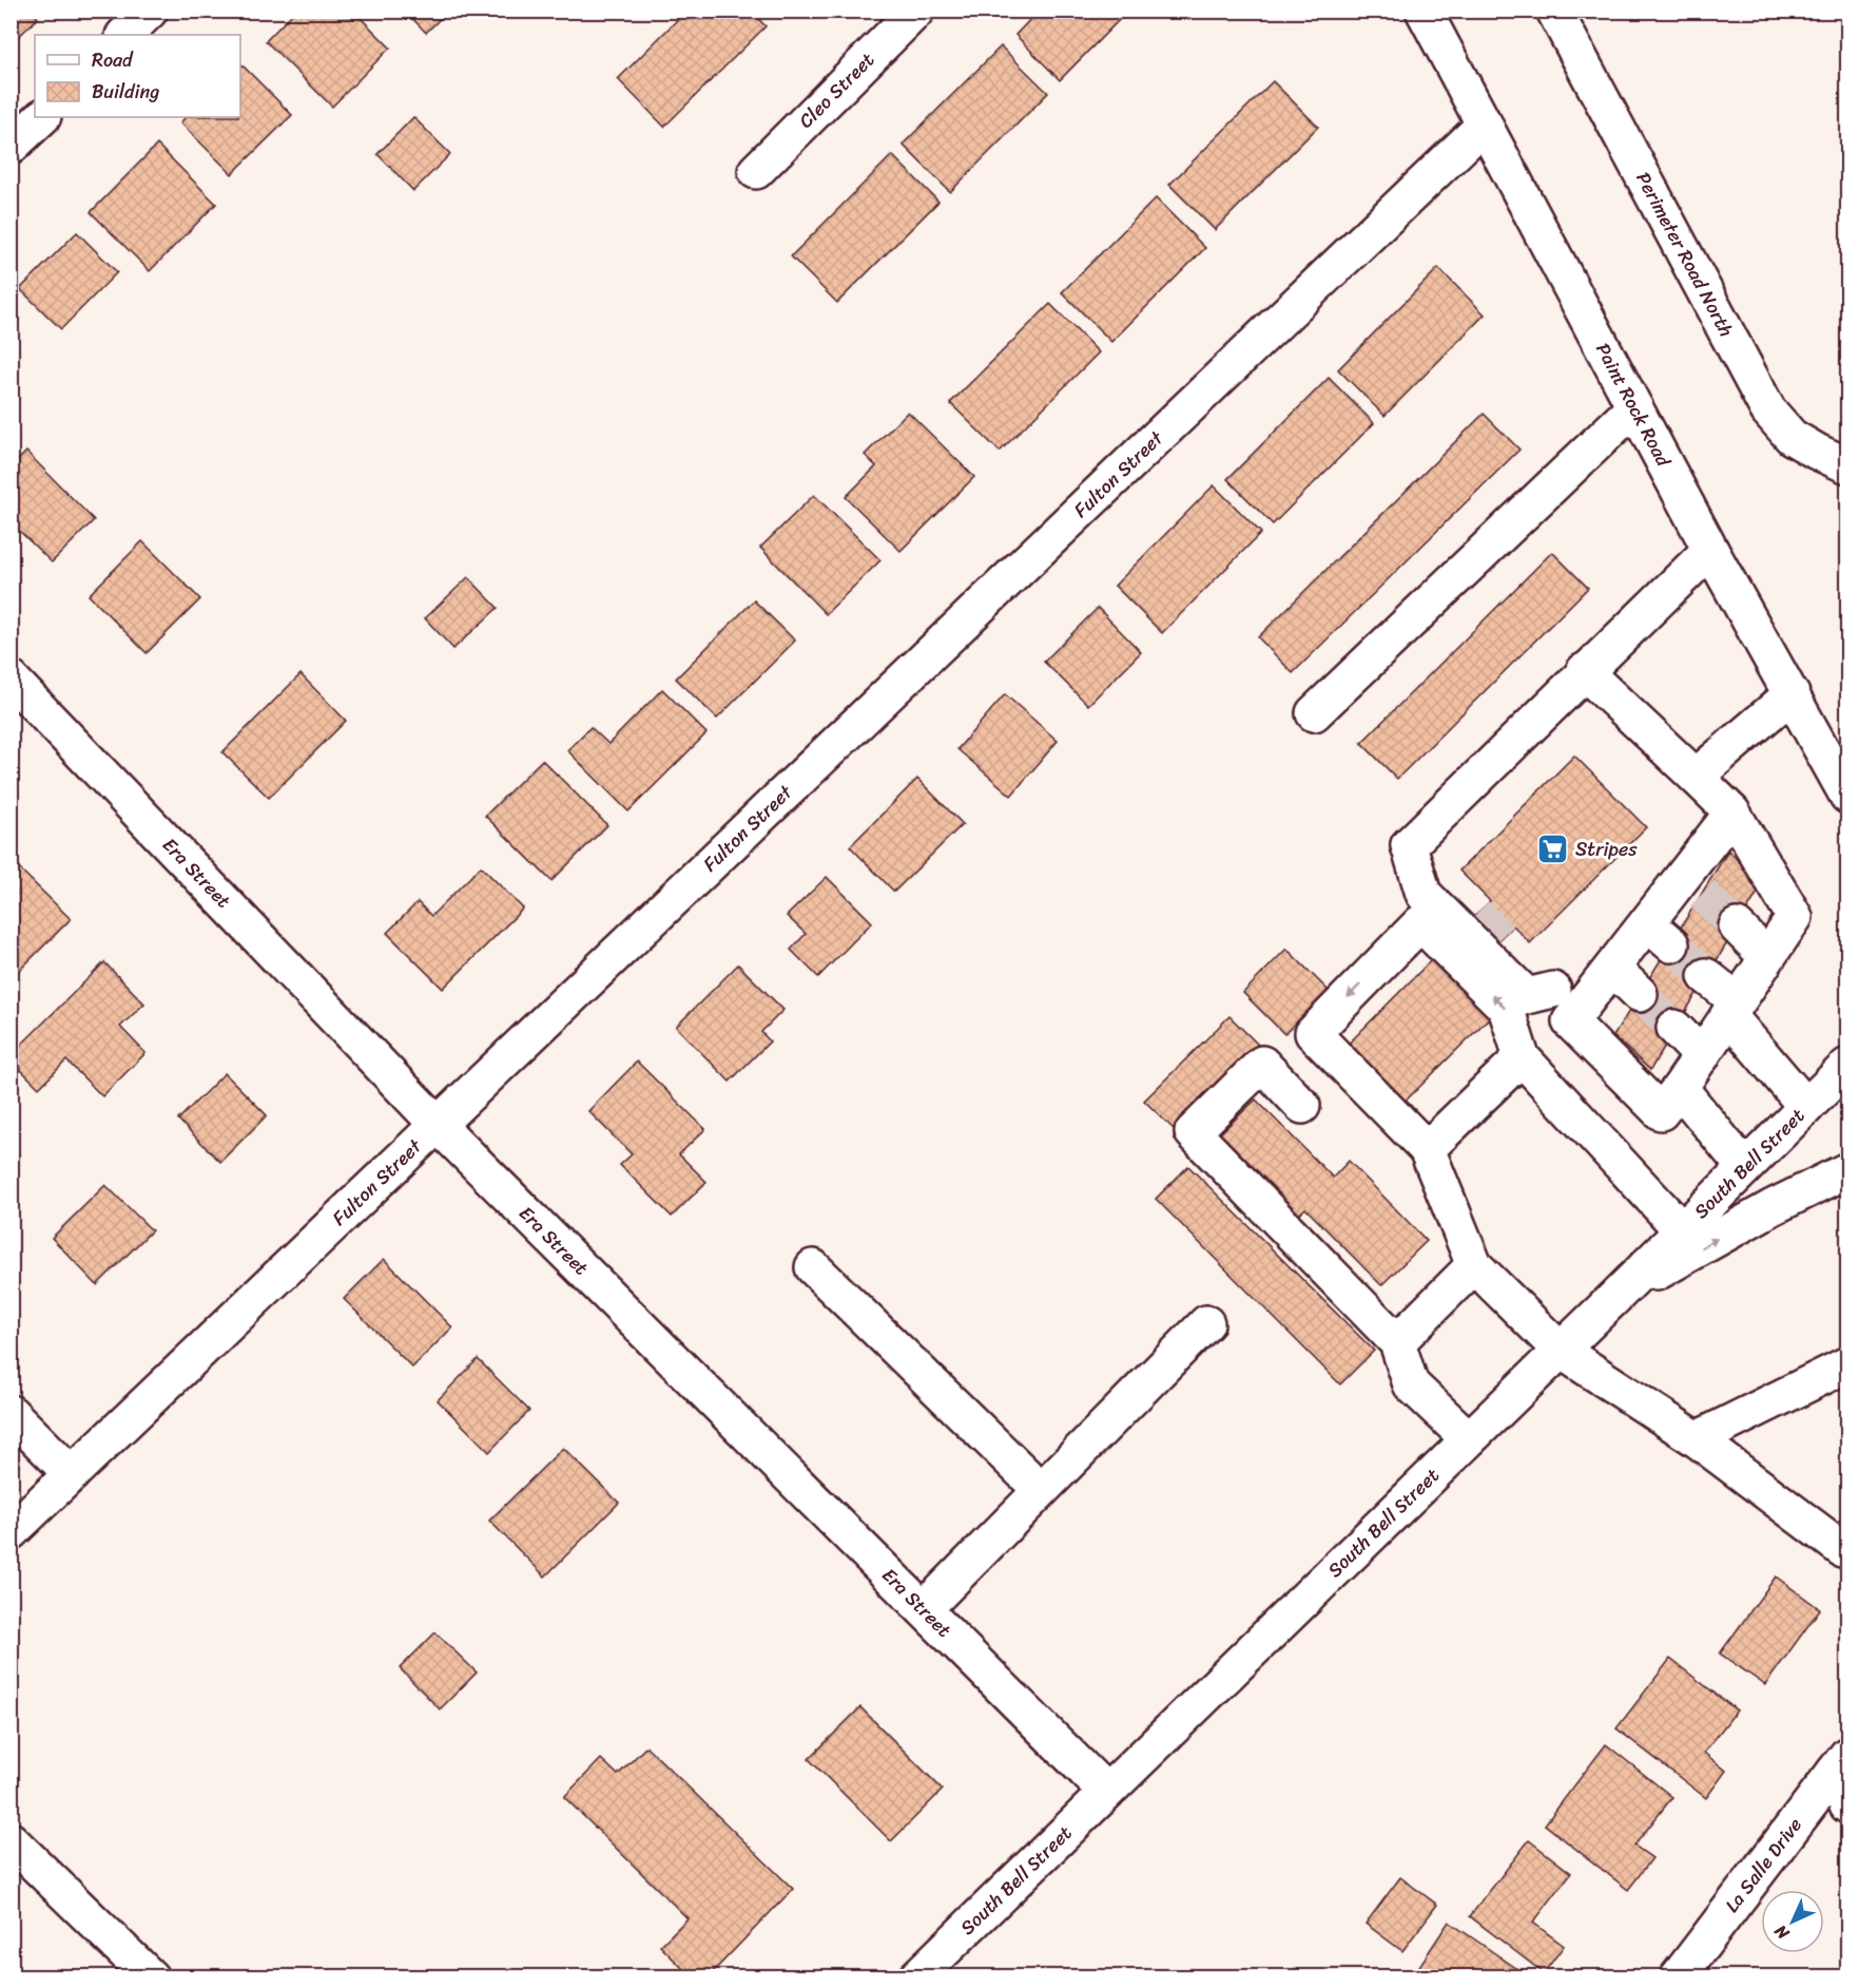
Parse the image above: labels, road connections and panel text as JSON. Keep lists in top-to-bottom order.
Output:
{
  "streets": {
    "street": [
      "Cleo Street",
      "Perimeter Road North",
      "Paint Rock Road",
      "Fulton Street",
      "Era Street",
      "South Bell Street",
      "La Salle Drive"
    ]
  },
  "crossings": [
    ["Paint Rock Road", "Fulton Street"],
    ["Fulton Street", "Era Street"],
    ["Era Street", "South Bell Street"]
  ],
  "places": {
    "supermarket": ["Stripes"]
  },
  "legend": ["Road", "Building"],
  "north": "bottom left"
}
